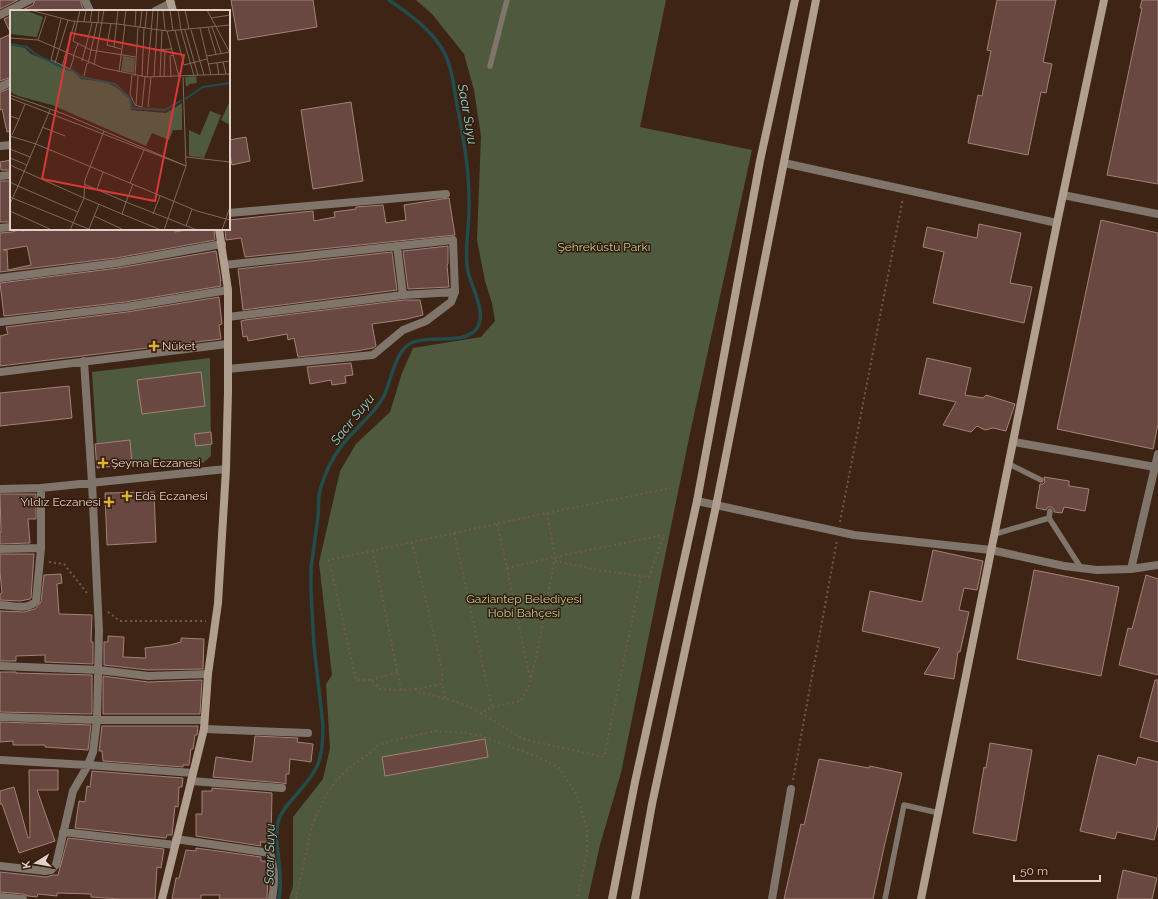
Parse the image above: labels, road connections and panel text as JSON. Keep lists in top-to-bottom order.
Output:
{
  "water": ["Sacır Suyu"],
  "parks": ["Şehreküstü Parkı", "Gaziantep Belediyesi Hobi Bahçesi"],
  "places": {
    "health": [
      "Nüket",
      "Şeyma Eczanesi",
      "Eda Eczanesi",
      "Yıldız Eczanesi"
    ]
  },
  "scale_bar": "50 m",
  "north": "left"
}
